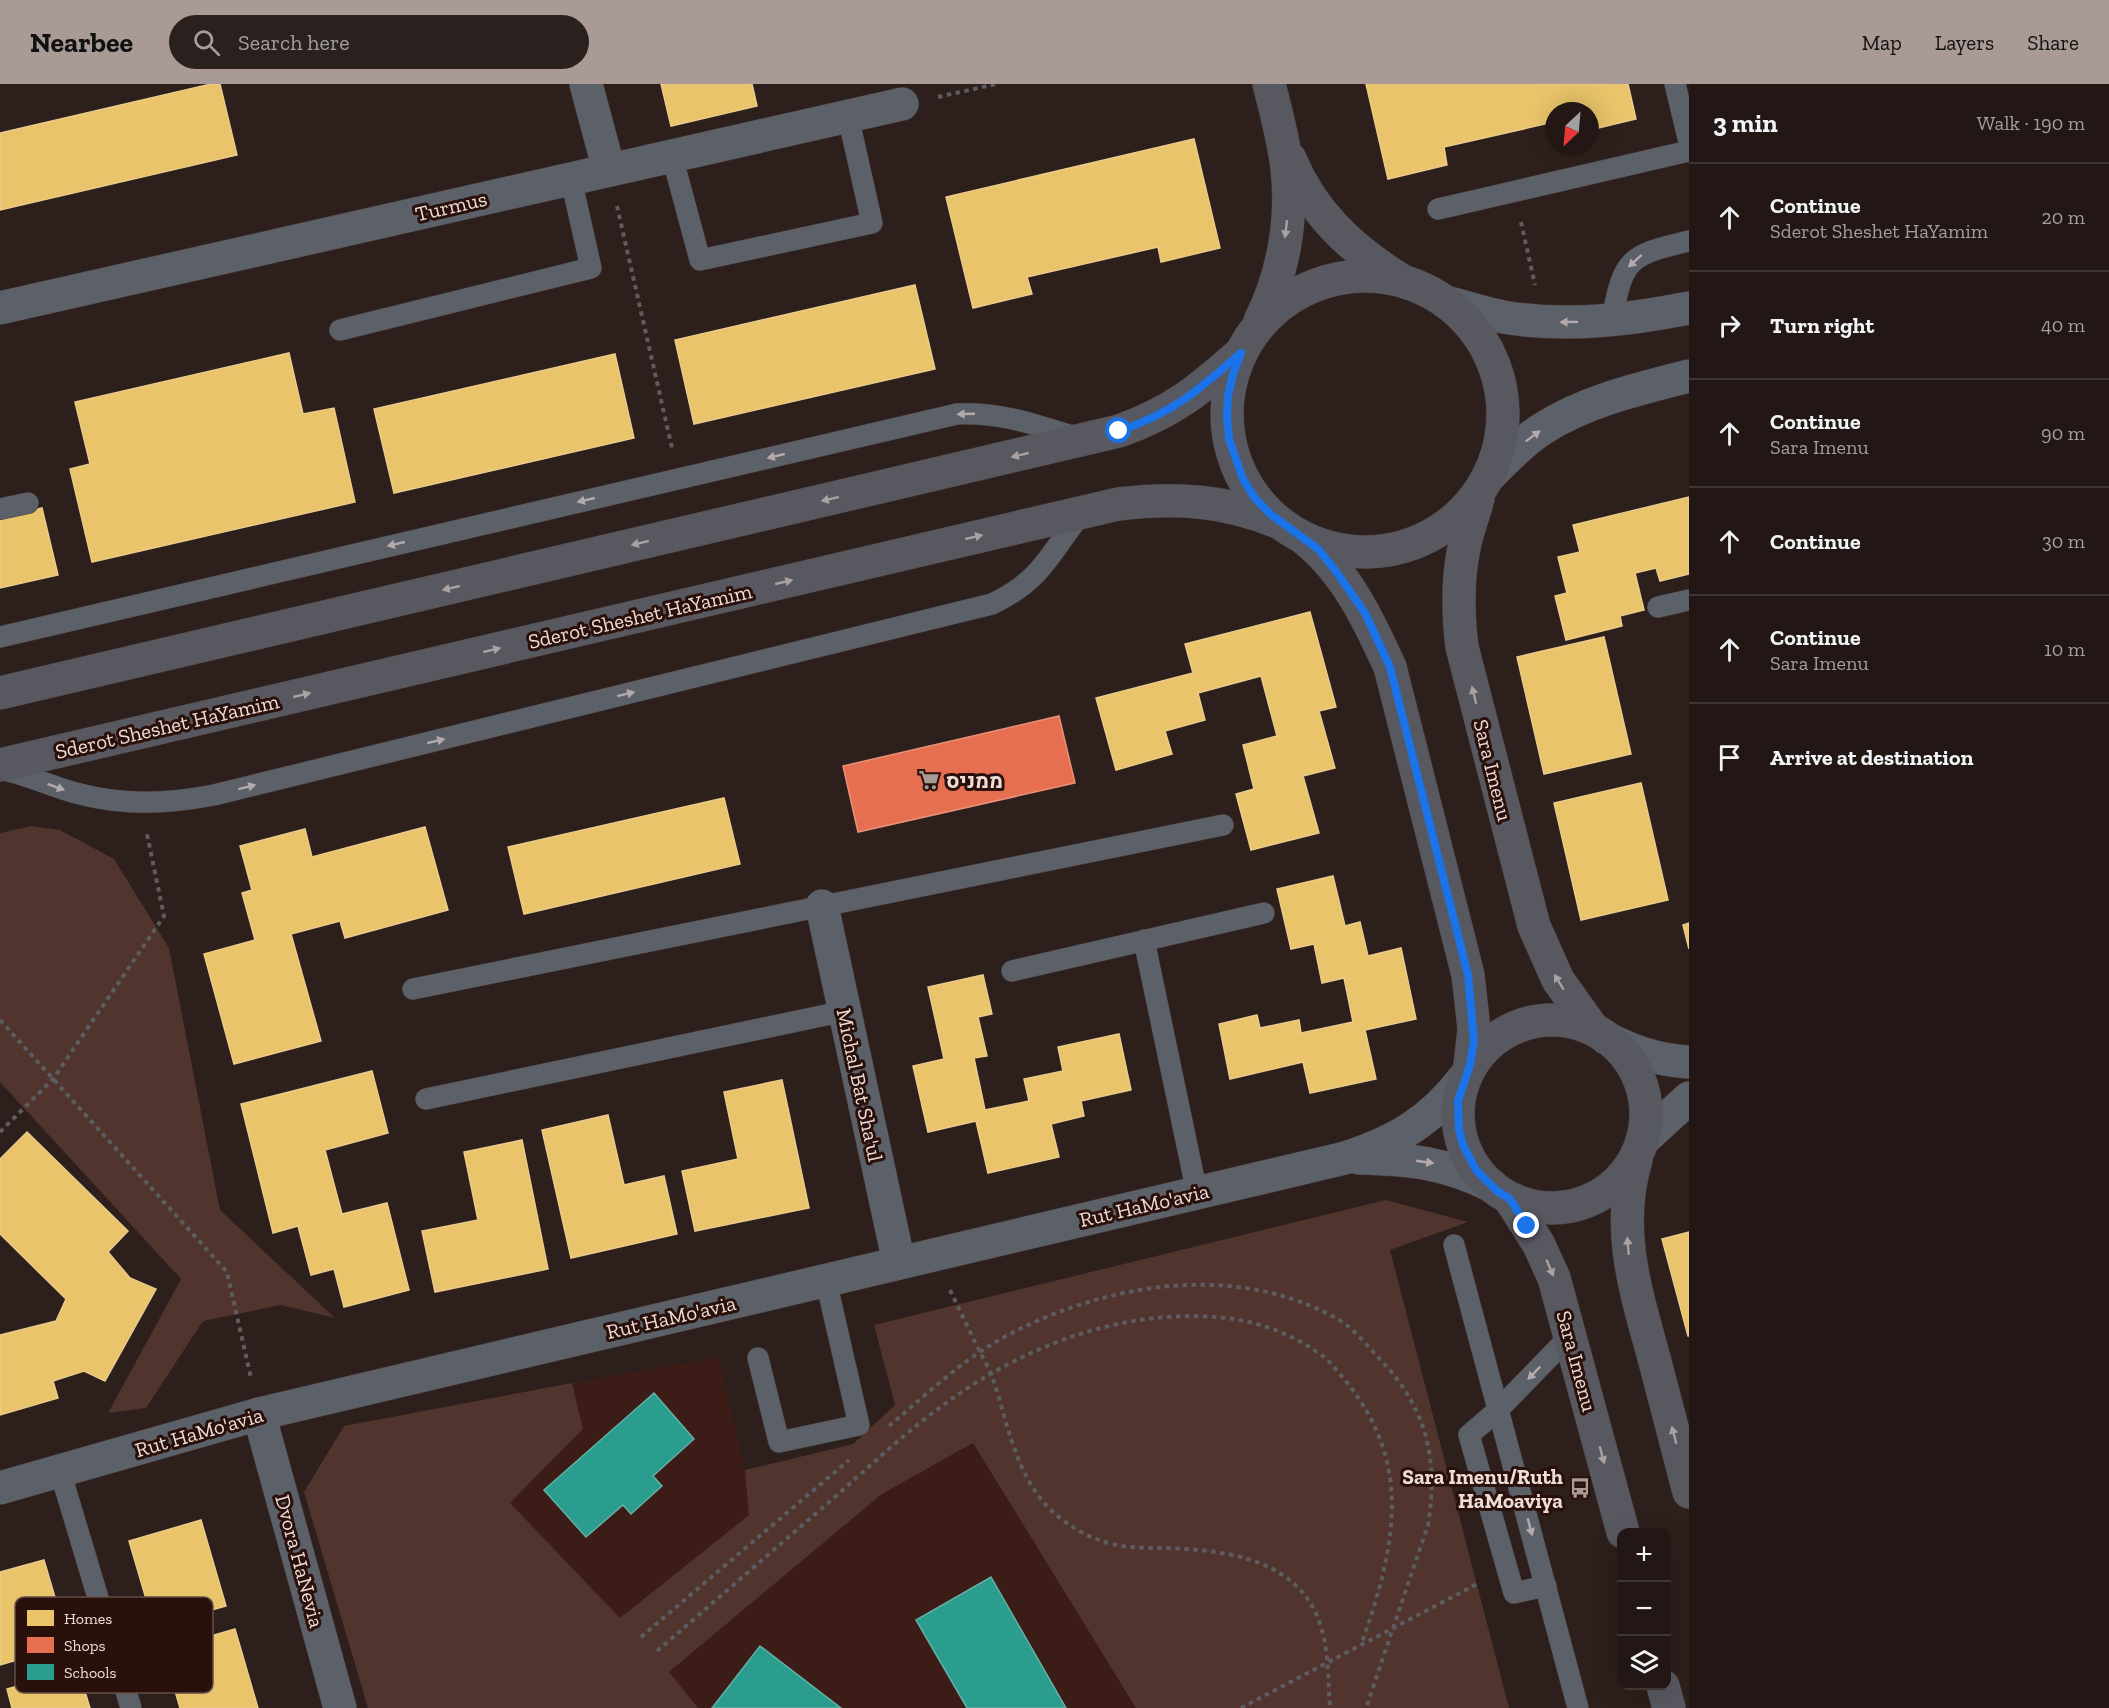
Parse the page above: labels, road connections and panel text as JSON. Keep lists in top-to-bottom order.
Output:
{
  "streets": {
    "street": [
      "Turmus",
      "Sderot Sheshet HaYamim",
      "Sara Imenu",
      "Michal Bat Sha'ul",
      "Rut HaMo'avia",
      "Dvora HaNevia"
    ]
  },
  "crossings": [
    ["Sderot Sheshet HaYamim", "Sara Imenu"],
    ["Sara Imenu", "Rut HaMo'avia"],
    ["Michal Bat Sha'ul", "Rut HaMo'avia"],
    ["Rut HaMo'avia", "Dvora HaNevia"]
  ],
  "places": {
    "supermarket": ["ממניס"],
    "bus stop": ["Sara Imenu/Ruth HaMoaviya"]
  },
  "legend": ["Homes", "Shops", "Schools"],
  "north": "bottom left",
  "page": {
    "header": "Nearbee",
    "search": "Search here",
    "nav": ["Map", "Layers", "Share"],
    "heading": ["3 min", "Walk · 190 m"],
    "list": [
      ["Continue", "Sderot Sheshet HaYamim", "20 m"],
      ["Turn right", "40 m"],
      ["Continue", "Sara Imenu", "90 m"],
      ["Continue", "30 m"],
      ["Continue", "Sara Imenu", "10 m"],
      "Arrive at destination"
    ],
    "map_buttons": ["+", "−"]
  }
}
